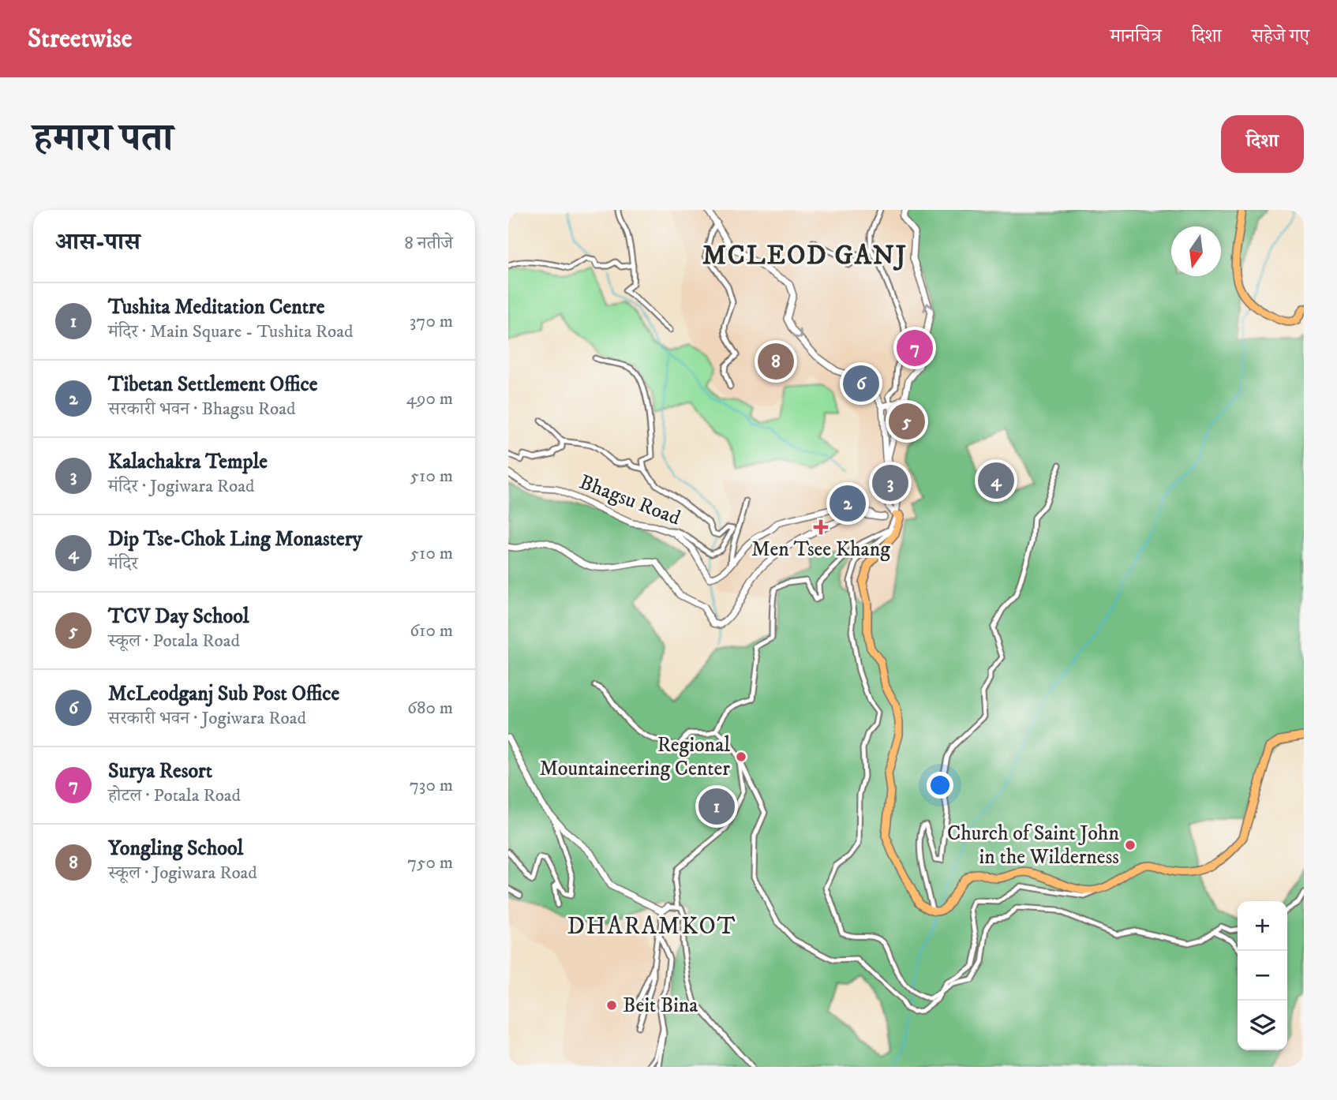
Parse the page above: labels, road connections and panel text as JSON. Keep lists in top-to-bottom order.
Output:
{
  "streets": {
    "street": ["Bhagsu Road"]
  },
  "districts": ["MCLEOD GANJ", "DHARAMKOT"],
  "places": {
    "health": ["Men Tsee Khang"],
    "other": ["Regional Mountaineering Center", "Church of Saint John in the Wilderness", "Beit Bina"]
  },
  "north": "bottom",
  "page": {
    "header": "Streetwise",
    "nav": ["मानचित्र", "दिशा", "सहेजे गए"],
    "title": "हमारा पता",
    "buttons": "दिशा",
    "heading": ["आस-पास", "8 नतीजे"],
    "list": [
      {
        "mark": "1",
        "name": "Tushita Meditation Centre",
        "note": "मंदिर · Main Square - Tushita Road",
        "value": "370 m"
      },
      {
        "mark": "2",
        "name": "Tibetan Settlement Office",
        "note": "सरकारी भवन · Bhagsu Road",
        "value": "490 m"
      },
      {
        "mark": "3",
        "name": "Kalachakra Temple",
        "note": "मंदिर · Jogiwara Road",
        "value": "510 m"
      },
      {
        "mark": "4",
        "name": "Dip Tse-Chok Ling Monastery",
        "note": "मंदिर",
        "value": "510 m"
      },
      {
        "mark": "5",
        "name": "TCV Day School",
        "note": "स्कूल · Potala Road",
        "value": "610 m"
      },
      {
        "mark": "6",
        "name": "McLeodganj Sub Post Office",
        "note": "सरकारी भवन · Jogiwara Road",
        "value": "680 m"
      },
      {
        "mark": "7",
        "name": "Surya Resort",
        "note": "होटल · Potala Road",
        "value": "730 m"
      },
      {
        "mark": "8",
        "name": "Yongling School",
        "note": "स्कूल · Jogiwara Road",
        "value": "750 m"
      }
    ],
    "pins": [
      "7",
      "8",
      "6",
      "5",
      "4",
      "3",
      "2",
      "1"
    ],
    "map_buttons": ["+", "−"]
  }
}
